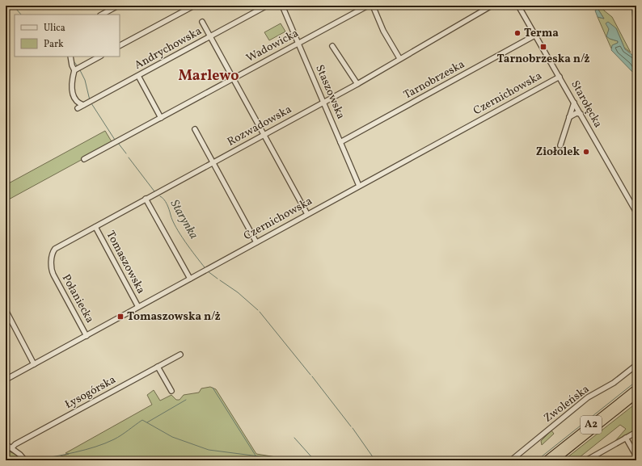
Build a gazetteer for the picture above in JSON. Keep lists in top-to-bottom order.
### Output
{
  "streets": {
    "highway": ["A2"],
    "street": [
      "Wadowicka",
      "Andrychowska",
      "Tarnobrzeska",
      "Staszowska",
      "Czernichowska",
      "Starołęcka",
      "Rozwadowska",
      "Tomaszowska",
      "Połaniecka",
      "Łysogórska",
      "Zwoleńska"
    ]
  },
  "crossings": [
    ["Wadowicka", "Staszowska"],
    ["Tarnobrzeska", "Staszowska"],
    ["Tarnobrzeska", "Starołęcka"],
    ["Staszowska", "Czernichowska"],
    ["Staszowska", "Rozwadowska"],
    ["Czernichowska", "Starołęcka"],
    ["Czernichowska", "Tomaszowska"],
    ["Czernichowska", "Połaniecka"],
    ["Rozwadowska", "Tomaszowska"],
    ["Rozwadowska", "Połaniecka"]
  ],
  "districts": ["Marlewo"],
  "water": ["Starynka"],
  "places": {
    "other": ["Terma", "Ziołolek"],
    "transit": ["Tarnobrzeska n/ż", "Tomaszowska n/ż"]
  },
  "legend": ["Ulica", "Park"]
}
